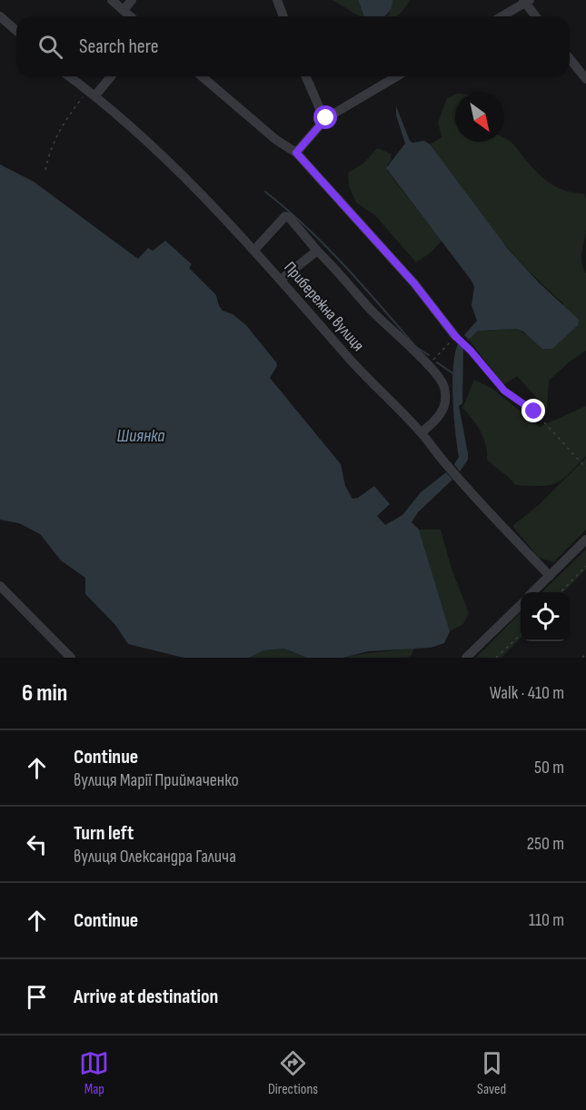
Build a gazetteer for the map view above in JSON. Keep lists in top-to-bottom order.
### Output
{
  "streets": {
    "street": ["Прибережна вулиця"]
  },
  "water": ["Шиянка"],
  "north": "bottom right",
  "page": {
    "search": "Search here",
    "heading": ["6 min", "Walk · 410 m"],
    "list": [
      ["Continue", "вулиця Марії Приймаченко", "50 m"],
      ["Turn left", "вулиця Олександра Галича", "250 m"],
      ["Continue", "110 m"],
      "Arrive at destination"
    ],
    "nav": ["Map", "Directions", "Saved"]
  }
}
